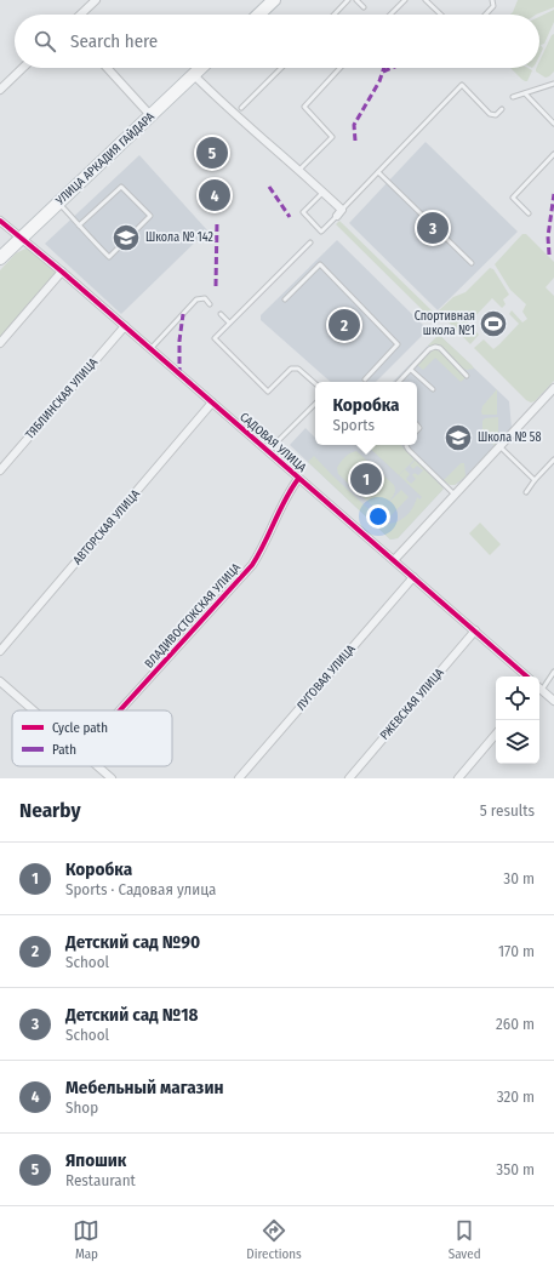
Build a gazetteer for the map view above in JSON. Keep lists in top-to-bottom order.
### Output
{
  "streets": {
    "main road": ["УЛИЦА АРКАДИЯ ГАЙДАРА"],
    "street": [
      "ТЯБЛИНСКАЯ УЛИЦА",
      "САДОВАЯ УЛИЦА",
      "АВТОРСКАЯ УЛИЦА",
      "ВЛАДИВОСТОКСКАЯ УЛИЦА",
      "ЛУГОВАЯ УЛИЦА",
      "РЖЕВСКАЯ УЛИЦА"
    ]
  },
  "crossings": [
    ["УЛИЦА АРКАДИЯ ГАЙДАРА", "САДОВАЯ УЛИЦА"],
    ["ТЯБЛИНСКАЯ УЛИЦА", "САДОВАЯ УЛИЦА"],
    ["САДОВАЯ УЛИЦА", "АВТОРСКАЯ УЛИЦА"],
    ["САДОВАЯ УЛИЦА", "ВЛАДИВОСТОКСКАЯ УЛИЦА"],
    ["САДОВАЯ УЛИЦА", "ЛУГОВАЯ УЛИЦА"],
    ["САДОВАЯ УЛИЦА", "РЖЕВСКАЯ УЛИЦА"]
  ],
  "places": {
    "school or university": ["Школа № 142", "Школа № 58"],
    "sports": ["Спортивная школа №1"]
  },
  "legend": ["Cycle path", "Path"],
  "page": {
    "search": "Search here",
    "pins": [
      "5",
      "4",
      "3",
      "2",
      "1"
    ],
    "popup": ["Коробка", "Sports"],
    "heading": ["Nearby", "5 results"],
    "list": [
      {
        "mark": "1",
        "name": "Коробка",
        "note": "Sports · Садовая улица",
        "value": "30 m"
      },
      {
        "mark": "2",
        "name": "Детский сад №90",
        "note": "School",
        "value": "170 m"
      },
      {
        "mark": "3",
        "name": "Детский сад №18",
        "note": "School",
        "value": "260 m"
      },
      {
        "mark": "4",
        "name": "Мебельный магазин",
        "note": "Shop",
        "value": "320 m"
      },
      {
        "mark": "5",
        "name": "Япошик",
        "note": "Restaurant",
        "value": "350 m"
      }
    ],
    "nav": ["Map", "Directions", "Saved"]
  }
}
